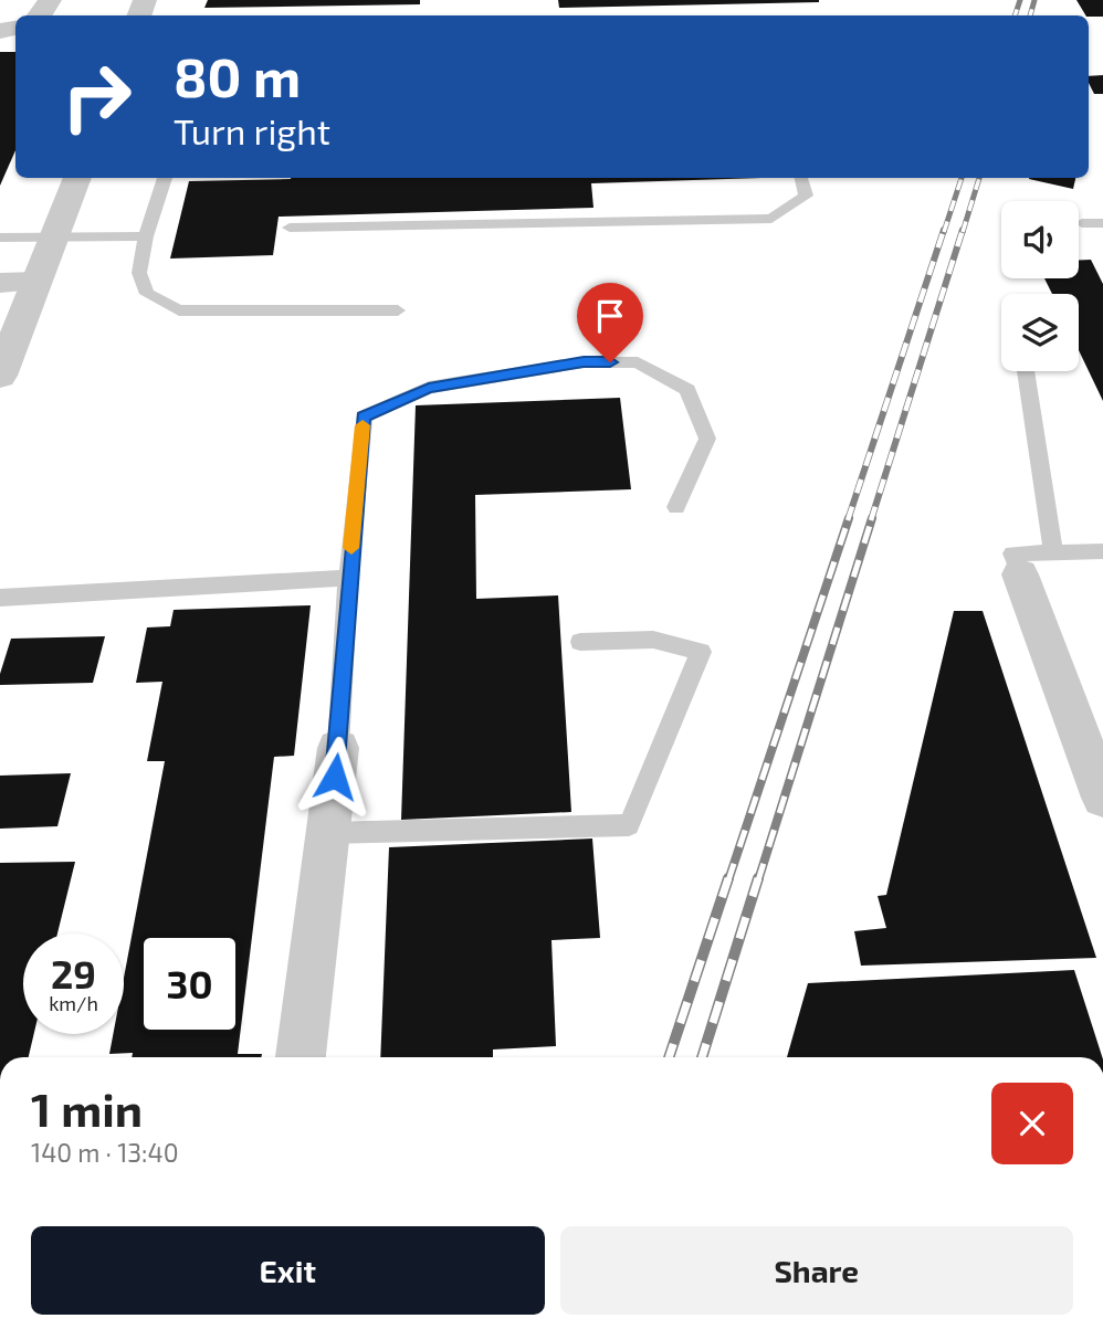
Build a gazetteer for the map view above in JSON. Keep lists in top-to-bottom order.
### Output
{
  "page": {
    "turn": ["80 m", "Turn right"],
    "speed": "29 km/h",
    "limit": "30",
    "heading": ["1 min", "140 m · 13:40"],
    "buttons": ["Exit", "Share"]
  }
}
